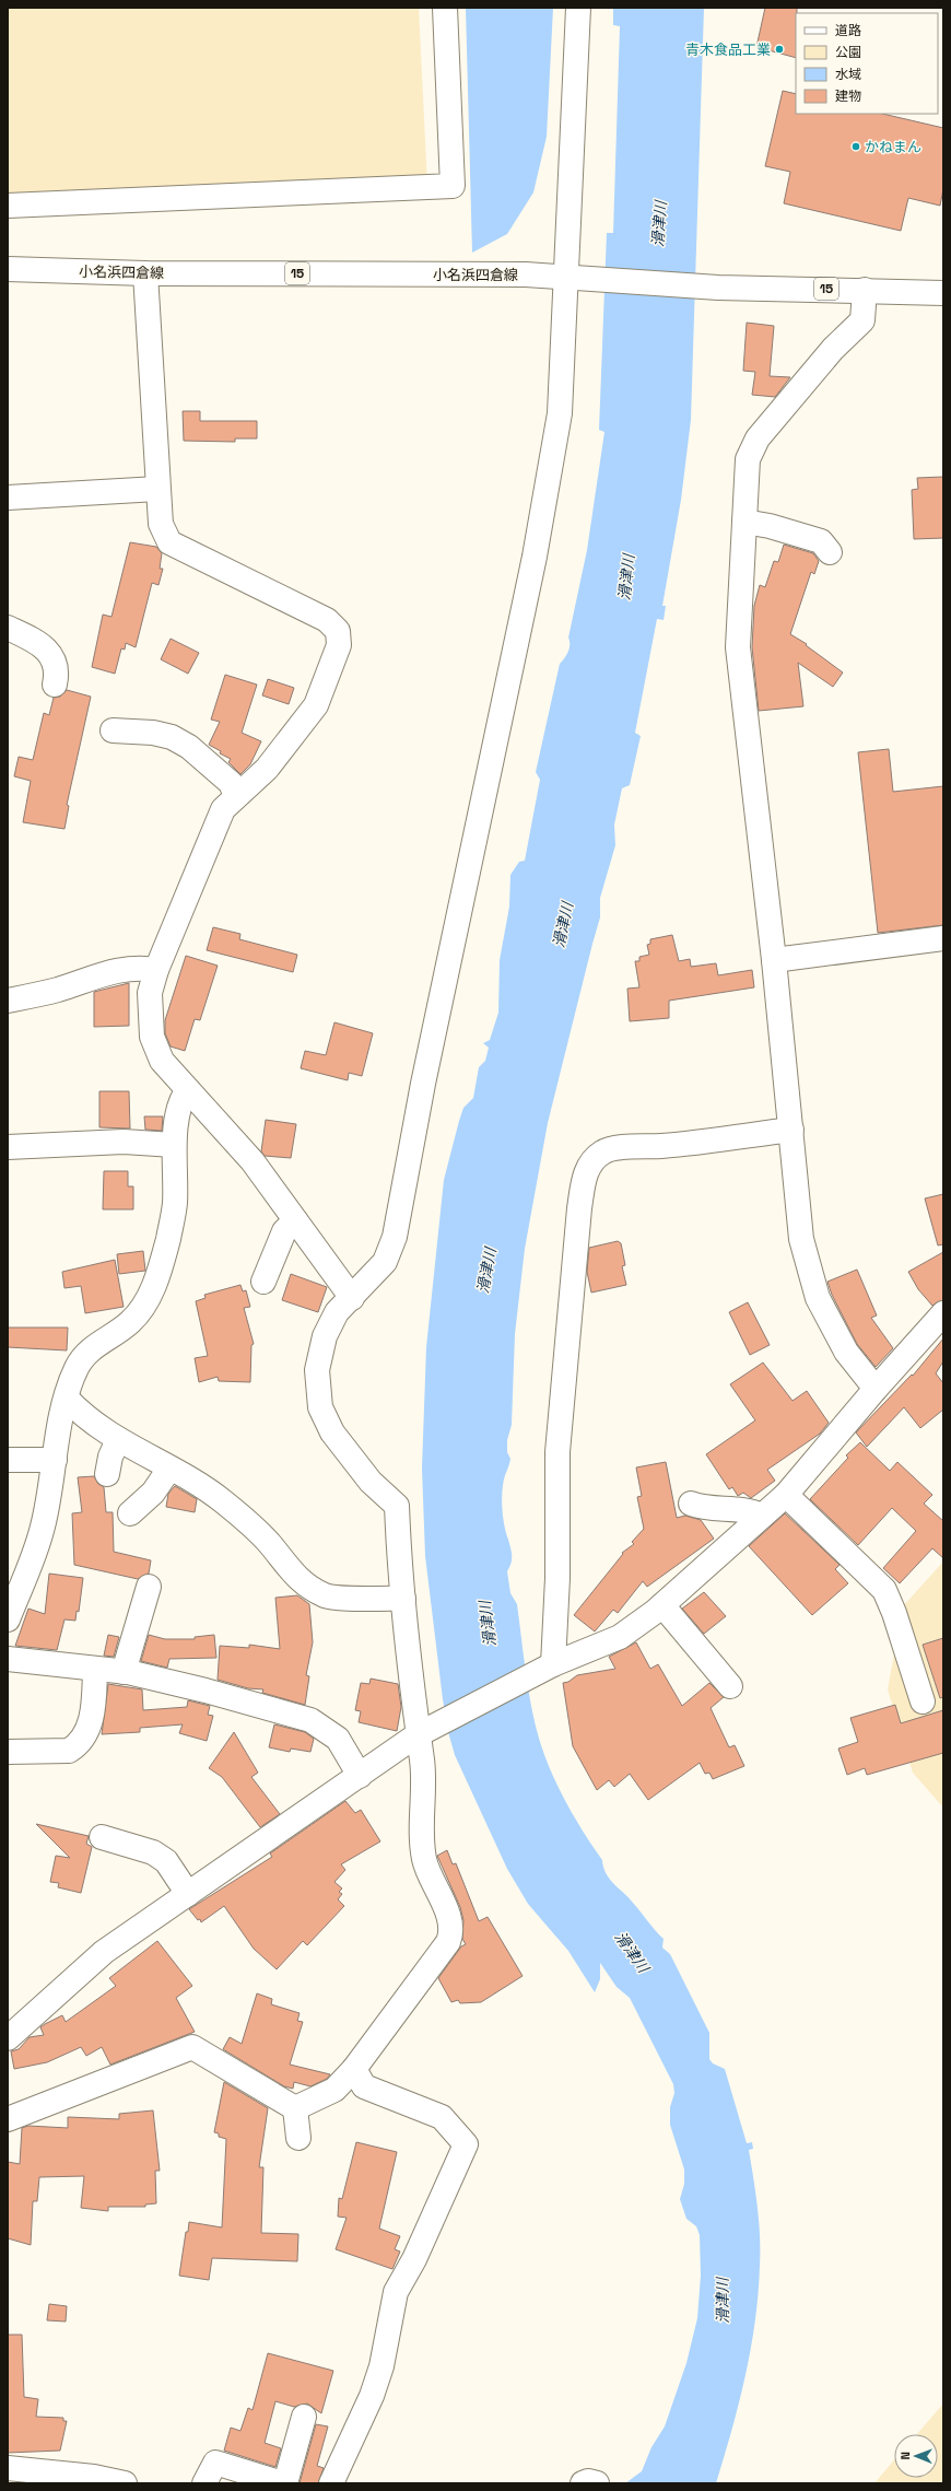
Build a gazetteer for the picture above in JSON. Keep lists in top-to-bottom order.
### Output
{
  "streets": {
    "street": ["小名浜四倉線", "15"]
  },
  "water": ["滑津川"],
  "places": ["青木食品工業", "かねまん"],
  "legend": [
    "道路",
    "公園",
    "水域",
    "建物"
  ],
  "north": "left"
}
